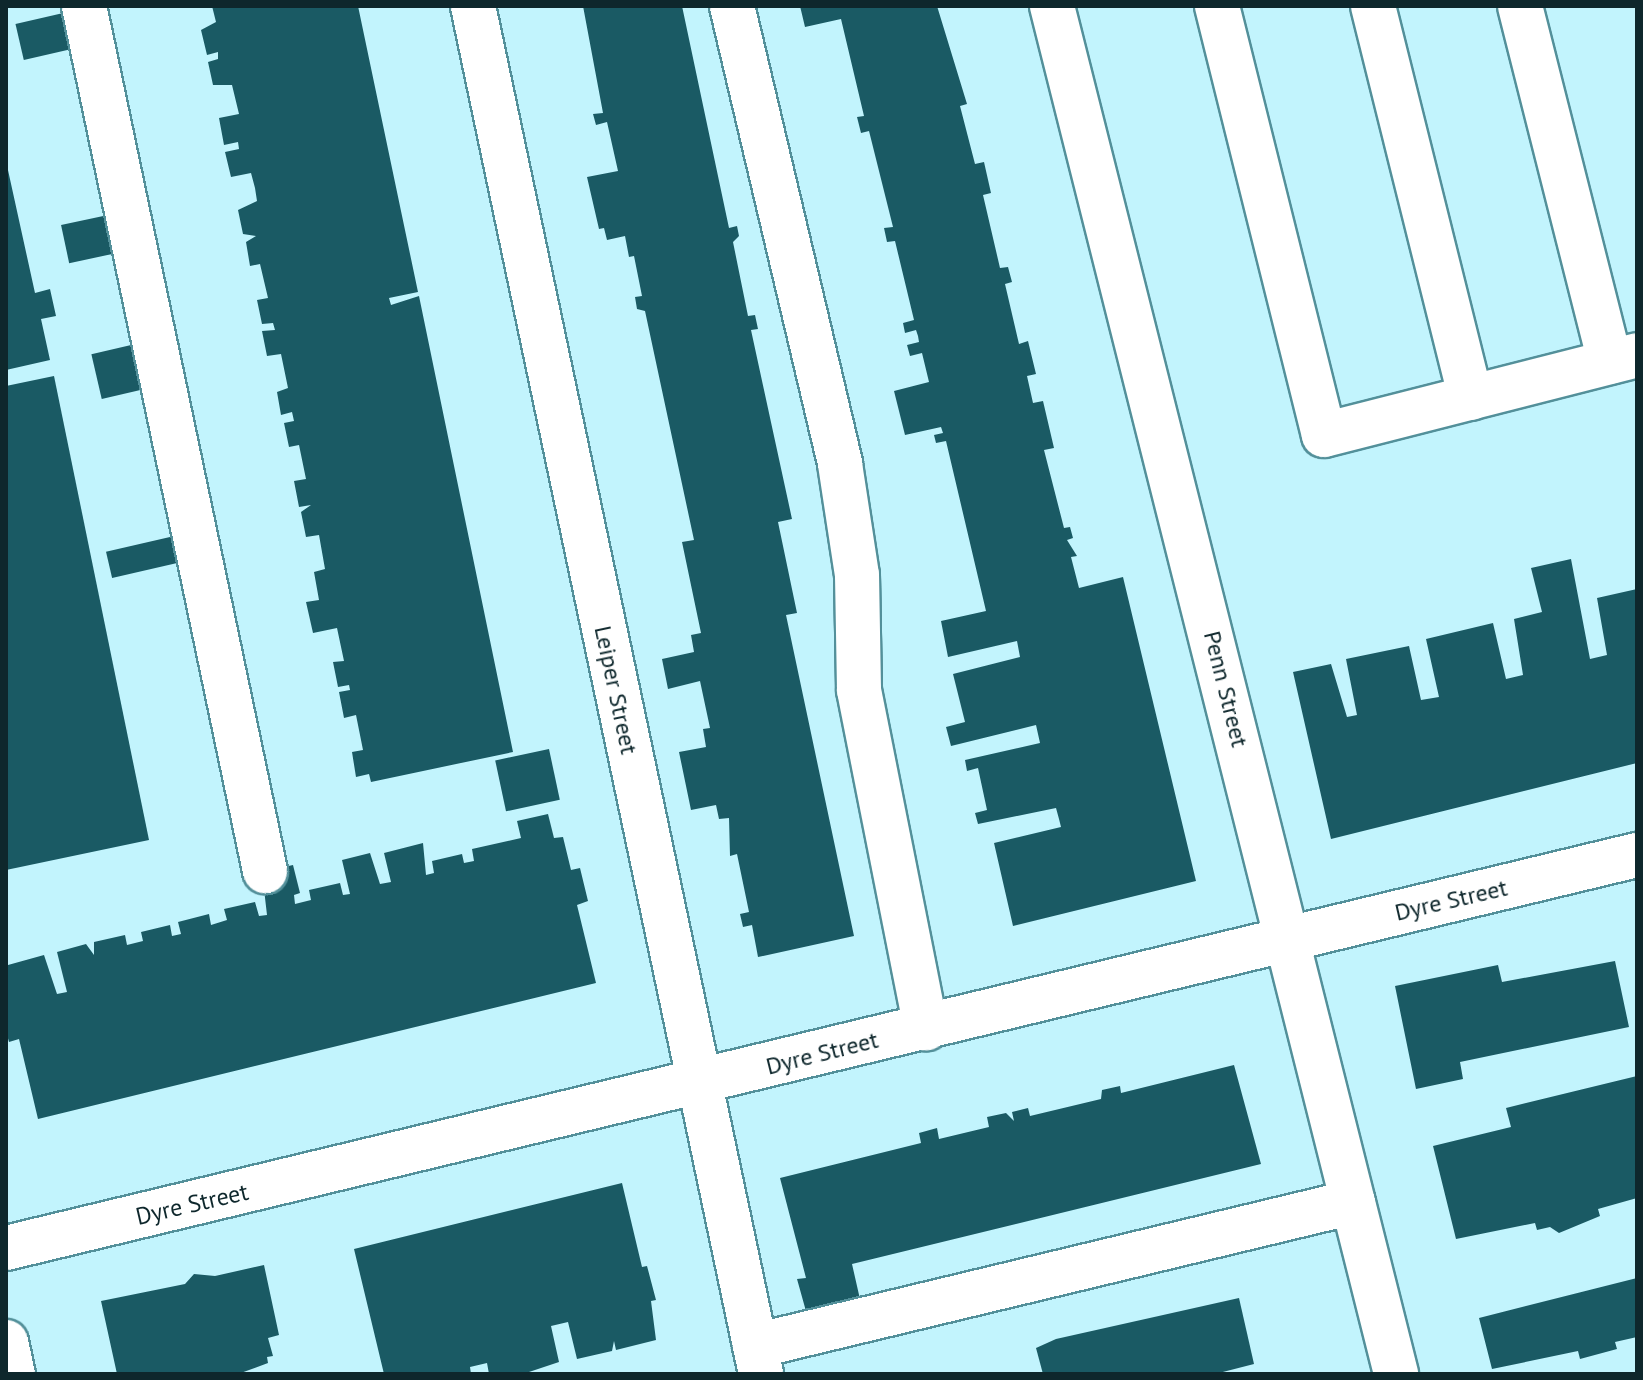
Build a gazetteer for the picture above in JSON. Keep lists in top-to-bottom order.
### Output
{
  "streets": {
    "street": ["Penn Street", "Leiper Street", "Dyre Street"]
  },
  "crossings": [
    ["Penn Street", "Dyre Street"],
    ["Leiper Street", "Dyre Street"]
  ]
}
